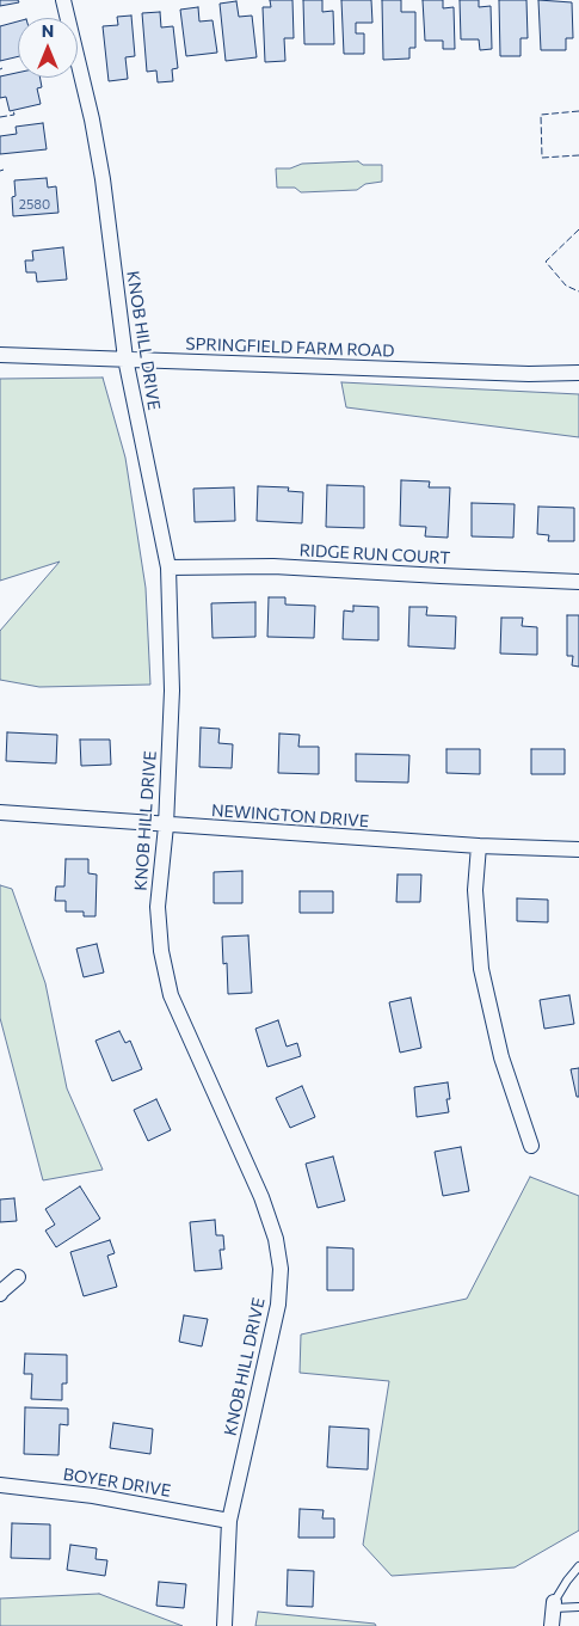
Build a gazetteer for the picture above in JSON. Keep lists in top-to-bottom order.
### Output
{
  "streets": {
    "street": [
      "KNOB HILL DRIVE",
      "SPRINGFIELD FARM ROAD",
      "RIDGE RUN COURT",
      "NEWINGTON DRIVE",
      "BOYER DRIVE"
    ]
  },
  "crossings": [
    ["KNOB HILL DRIVE", "SPRINGFIELD FARM ROAD"],
    ["KNOB HILL DRIVE", "RIDGE RUN COURT"],
    ["KNOB HILL DRIVE", "NEWINGTON DRIVE"],
    ["KNOB HILL DRIVE", "BOYER DRIVE"]
  ],
  "house_numbers": ["2580"],
  "north": "top"
}
